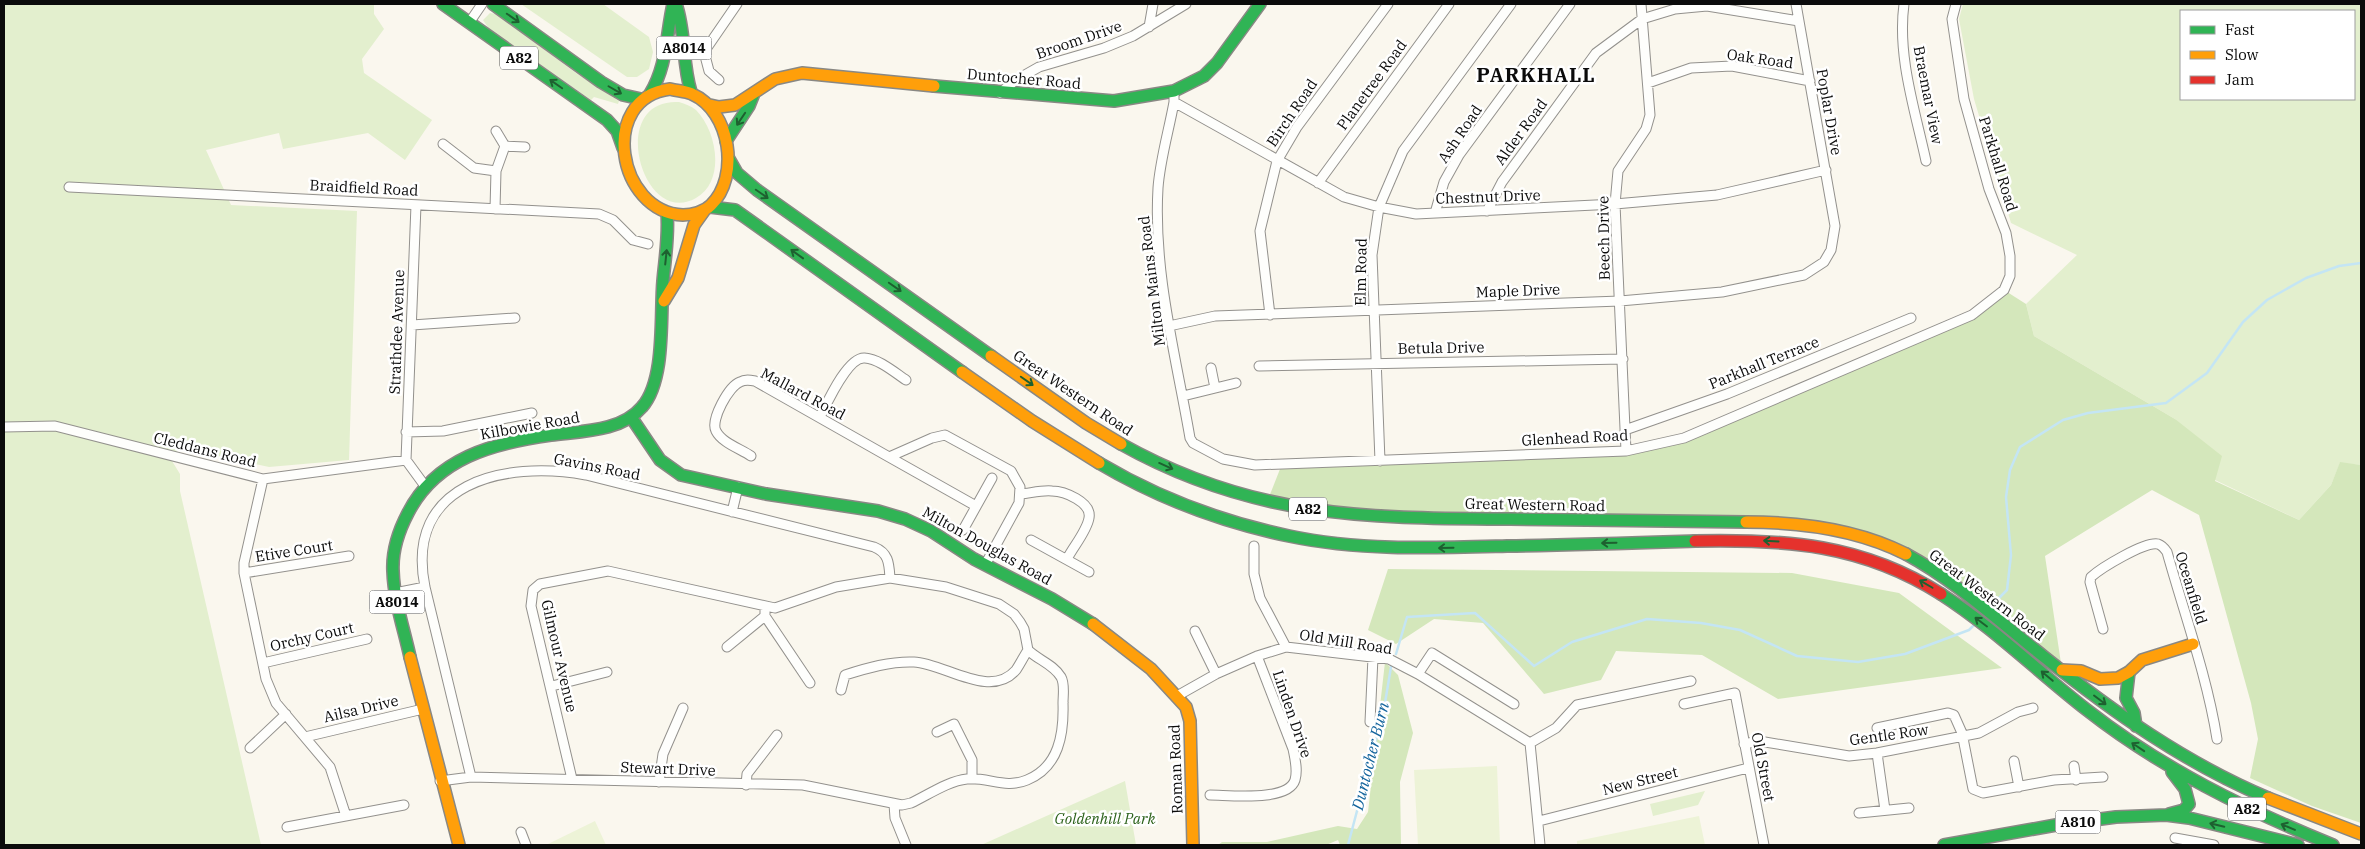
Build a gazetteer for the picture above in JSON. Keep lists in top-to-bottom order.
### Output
{
  "streets": {
    "main road": [
      "A8014",
      "A82",
      "Duntocher Road",
      "Great Western Road",
      "Kilbowie Road",
      "Milton Douglas Road",
      "Roman Road",
      "A810"
    ],
    "street": [
      "Broom Drive",
      "Oak Road",
      "Planetree Road",
      "Braemar View",
      "Poplar Drive",
      "Birch Road",
      "Alder Road",
      "Ash Road",
      "Parkhall Road",
      "Braidfield Road",
      "Chestnut Drive",
      "Beech Drive",
      "Elm Road",
      "Milton Mains Road",
      "Maple Drive",
      "Strathdee Avenue",
      "Betula Drive",
      "Parkhall Terrace",
      "Mallard Road",
      "Glenhead Road",
      "Cleddans Road",
      "Gavins Road",
      "Etive Court",
      "Oceanfield",
      "Orchy Court",
      "Old Mill Road",
      "Gilmour Avenue",
      "Ailsa Drive",
      "Linden Drive",
      "Gentle Row",
      "Old Street",
      "Stewart Drive",
      "New Street"
    ]
  },
  "crossings": [
    ["Broom Drive", "Duntocher Road"],
    ["A8014", "A82"],
    ["A8014", "Duntocher Road"],
    ["A8014", "Great Western Road"],
    ["A8014", "Kilbowie Road"],
    ["A82", "Duntocher Road"],
    ["A82", "Great Western Road"],
    ["A82", "Kilbowie Road"],
    ["Oak Road", "Poplar Drive"],
    ["Oak Road", "Beech Drive"],
    ["Duntocher Road", "Chestnut Drive"],
    ["Duntocher Road", "Milton Mains Road"],
    ["Duntocher Road", "Great Western Road"],
    ["Duntocher Road", "Kilbowie Road"],
    ["Planetree Road", "Chestnut Drive"],
    ["Poplar Drive", "Alder Road"],
    ["Poplar Drive", "Chestnut Drive"],
    ["Poplar Drive", "Maple Drive"],
    ["Birch Road", "Chestnut Drive"],
    ["Birch Road", "Maple Drive"],
    ["Alder Road", "Chestnut Drive"],
    ["Alder Road", "Beech Drive"],
    ["Ash Road", "Chestnut Drive"],
    ["Parkhall Road", "Glenhead Road"],
    ["Braidfield Road", "Strathdee Avenue"],
    ["Chestnut Drive", "Beech Drive"],
    ["Chestnut Drive", "Elm Road"],
    ["Chestnut Drive", "Milton Mains Road"],
    ["Beech Drive", "Maple Drive"],
    ["Beech Drive", "Betula Drive"],
    ["Beech Drive", "Parkhall Terrace"],
    ["Beech Drive", "Glenhead Road"],
    ["Elm Road", "Maple Drive"],
    ["Elm Road", "Betula Drive"],
    ["Elm Road", "Glenhead Road"],
    ["Milton Mains Road", "Maple Drive"],
    ["Milton Mains Road", "Glenhead Road"],
    ["Strathdee Avenue", "Cleddans Road"],
    ["Great Western Road", "Kilbowie Road"],
    ["Kilbowie Road", "Milton Douglas Road"],
    ["Kilbowie Road", "Ailsa Drive"],
    ["Kilbowie Road", "Stewart Drive"],
    ["Gavins Road", "Gilmour Avenue"],
    ["Gavins Road", "Stewart Drive"],
    ["Milton Douglas Road", "Old Mill Road"],
    ["Milton Douglas Road", "Roman Road"],
    ["Old Mill Road", "Linden Drive"],
    ["Old Mill Road", "Roman Road"],
    ["Gilmour Avenue", "Stewart Drive"],
    ["Gentle Row", "Old Street"],
    ["Old Street", "New Street"]
  ],
  "districts": ["PARKHALL"],
  "water": ["Duntocher Burn"],
  "parks": ["Goldenhill Park"],
  "legend": ["Fast", "Slow", "Jam"]
}
